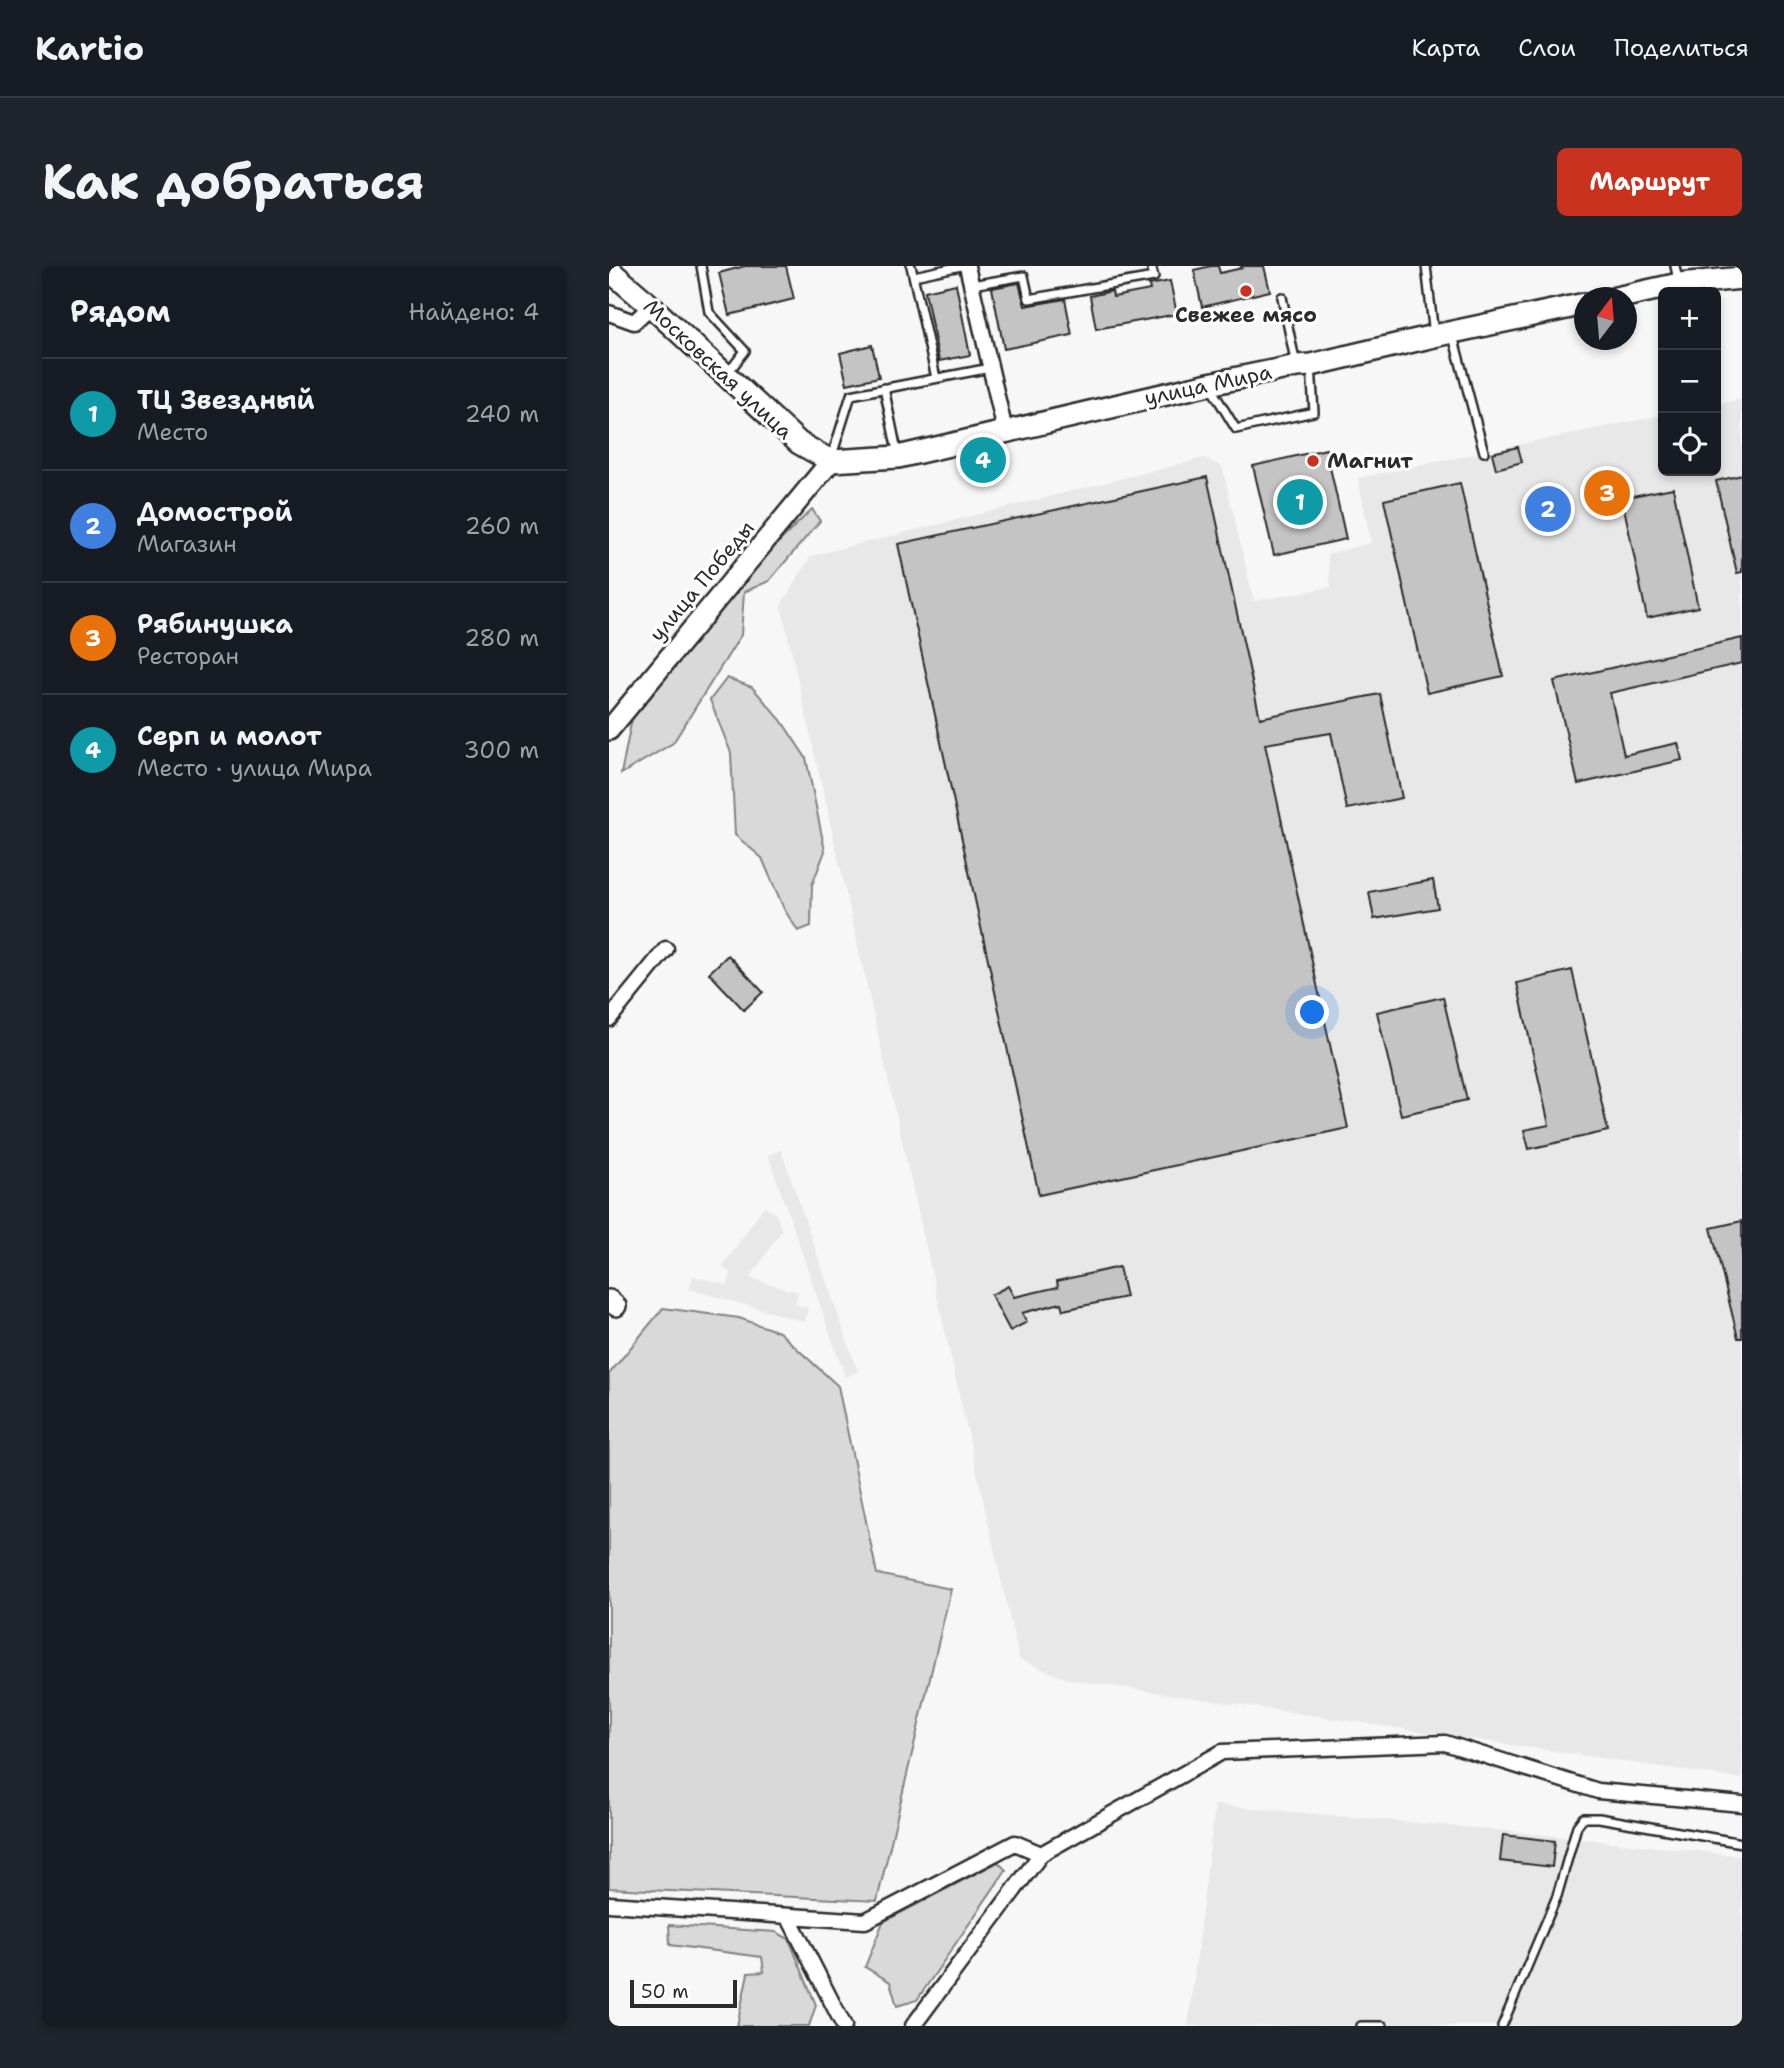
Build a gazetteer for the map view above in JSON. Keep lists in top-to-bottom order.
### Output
{
  "streets": {
    "main road": ["Московская улица", "улица Мира"],
    "street": ["улица Победы"]
  },
  "crossings": [
    ["Московская улица", "улица Мира"],
    ["Московская улица", "улица Победы"],
    ["улица Мира", "улица Победы"]
  ],
  "places": ["Свежее мясо", "Магнит"],
  "scale_bar": "50 m",
  "north": "top",
  "page": {
    "header": "Kartio",
    "nav": ["Карта", "Слои", "Поделиться"],
    "buttons": "Маршрут",
    "title": "Как добраться",
    "heading": ["Рядом", "Найдено: 4"],
    "map_buttons": ["+", "−"],
    "list": [
      {
        "mark": "1",
        "name": "ТЦ Звездный",
        "note": "Место",
        "value": "240 m"
      },
      {
        "mark": "2",
        "name": "Домострой",
        "note": "Магазин",
        "value": "260 m"
      },
      {
        "mark": "3",
        "name": "Рябинушка",
        "note": "Ресторан",
        "value": "280 m"
      },
      {
        "mark": "4",
        "name": "Серп и молот",
        "note": "Место · улица Мира",
        "value": "300 m"
      }
    ],
    "pins": [
      "4",
      "3",
      "1",
      "2"
    ],
    "scale": "50 m"
  }
}
